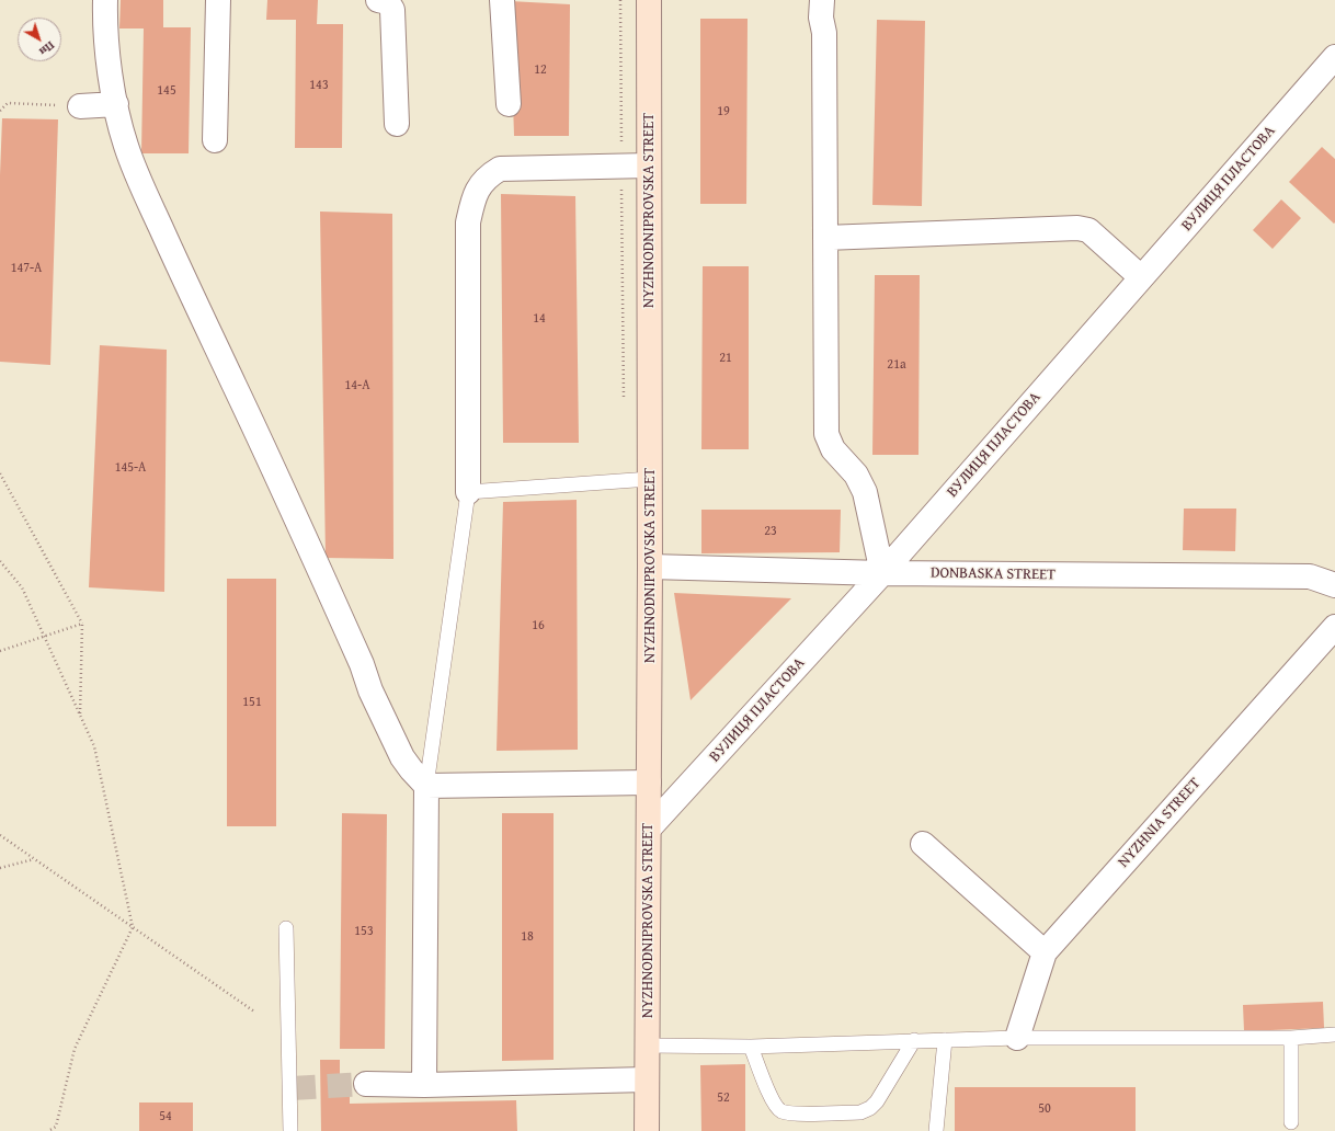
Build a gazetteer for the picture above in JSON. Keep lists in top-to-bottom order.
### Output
{
  "streets": {
    "street": [
      "ВУЛИЦЯ ПЛАСТОВА",
      "NYZHNODNIPROVSKA STREET",
      "DONBASKA STREET",
      "NYZHNIA STREET"
    ]
  },
  "crossings": [
    ["ВУЛИЦЯ ПЛАСТОВА", "NYZHNODNIPROVSKA STREET"],
    ["ВУЛИЦЯ ПЛАСТОВА", "DONBASKA STREET"],
    ["NYZHNODNIPROVSKA STREET", "DONBASKA STREET"]
  ],
  "house_numbers": [
    "12",
    "143",
    "145",
    "19",
    "147-А",
    "14",
    "21",
    "21а",
    "14-А",
    "145-А",
    "23",
    "16",
    "151",
    "153",
    "18",
    "52",
    "50",
    "54"
  ],
  "north": "bottom right"
}
